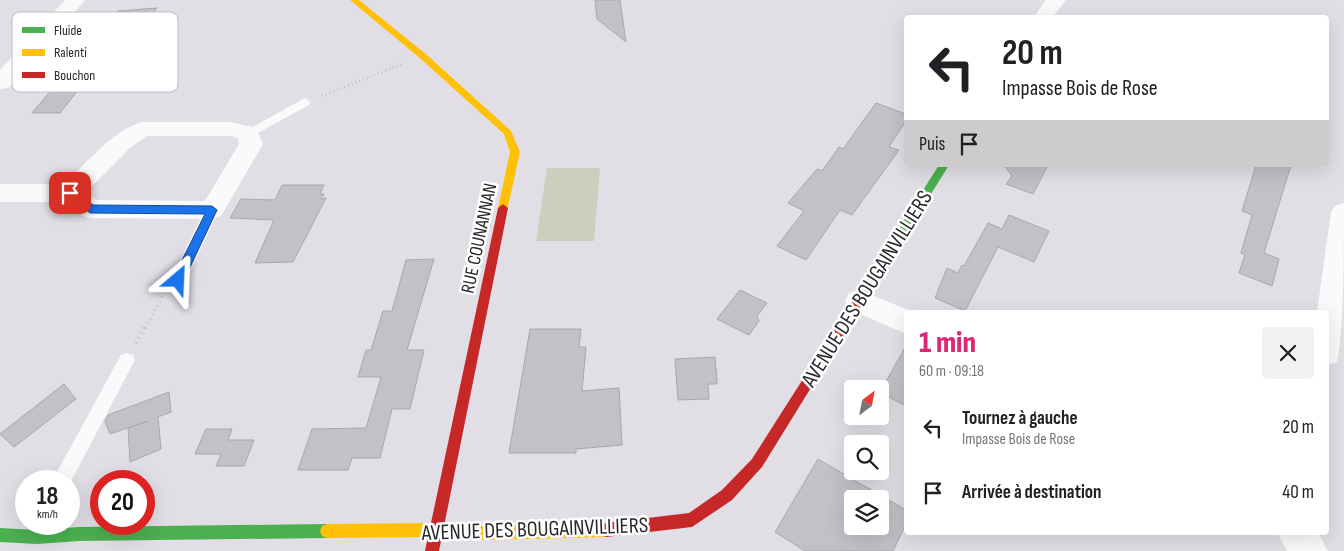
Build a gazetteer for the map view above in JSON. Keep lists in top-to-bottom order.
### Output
{
  "streets": {
    "street": ["RUE COUNANNAN", "AVENUE DES BOUGAINVILLIERS"]
  },
  "crossings": [
    ["RUE COUNANNAN", "AVENUE DES BOUGAINVILLIERS"]
  ],
  "legend": ["Fluide", "Ralenti", "Bouchon"],
  "north": "top right",
  "page": {
    "turn": ["20 m", "Impasse Bois de Rose"],
    "then": "Puis",
    "heading": ["1 min", "60 m · 09:18"],
    "list": [
      {
        "name": "Tournez à gauche",
        "note": "Impasse Bois de Rose",
        "value": "20 m"
      },
      {
        "name": "Arrivée à destination",
        "value": "40 m"
      }
    ],
    "speed": "18 km/h",
    "limit": "20"
  }
}
